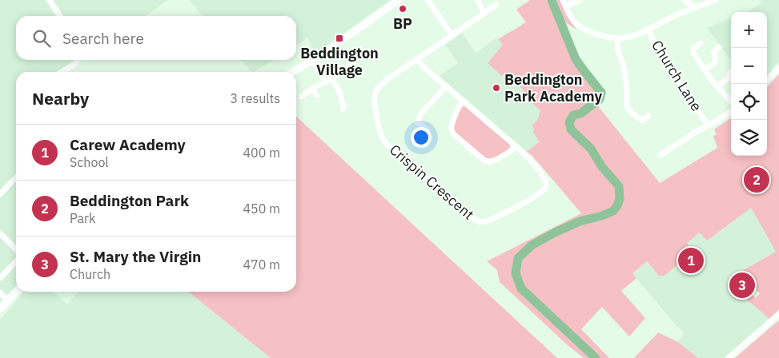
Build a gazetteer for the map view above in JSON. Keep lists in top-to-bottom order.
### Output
{
  "streets": {
    "street": ["Church Lane", "Crispin Crescent"]
  },
  "places": {
    "other": ["BP", "Beddington Park Academy"],
    "transit": ["Beddington Village"]
  },
  "page": {
    "map_buttons": ["+", "−"],
    "search": "Search here",
    "heading": ["Nearby", "3 results"],
    "list": [
      {
        "mark": "1",
        "name": "Carew Academy",
        "note": "School",
        "value": "400 m"
      },
      {
        "mark": "2",
        "name": "Beddington Park",
        "note": "Park",
        "value": "450 m"
      },
      {
        "mark": "3",
        "name": "St. Mary the Virgin",
        "note": "Church",
        "value": "470 m"
      }
    ],
    "pins": ["2", "1", "3"]
  }
}
